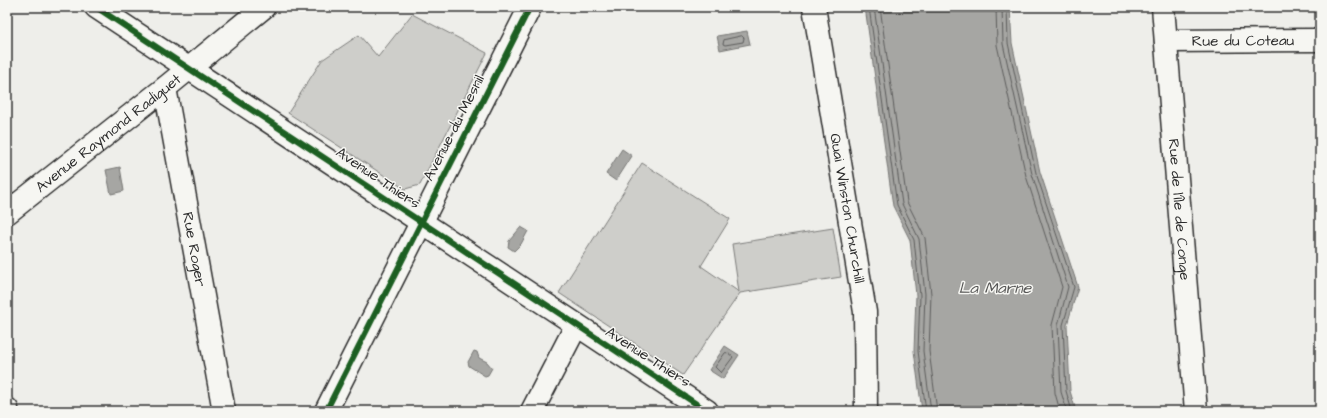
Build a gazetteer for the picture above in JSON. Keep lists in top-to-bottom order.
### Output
{
  "streets": {
    "street": [
      "Rue du Coteau",
      "Avenue du Mesnil",
      "Avenue Raymond Radiguet",
      "Avenue Thiers",
      "Quai Winston Churchill",
      "Rue de l'Île de Conge",
      "Rue Roger"
    ]
  },
  "crossings": [
    ["Rue du Coteau", "Rue de l'Île de Conge"],
    ["Avenue du Mesnil", "Avenue Thiers"],
    ["Avenue Raymond Radiguet", "Avenue Thiers"],
    ["Avenue Raymond Radiguet", "Rue Roger"]
  ],
  "water": ["La Marne"]
}
